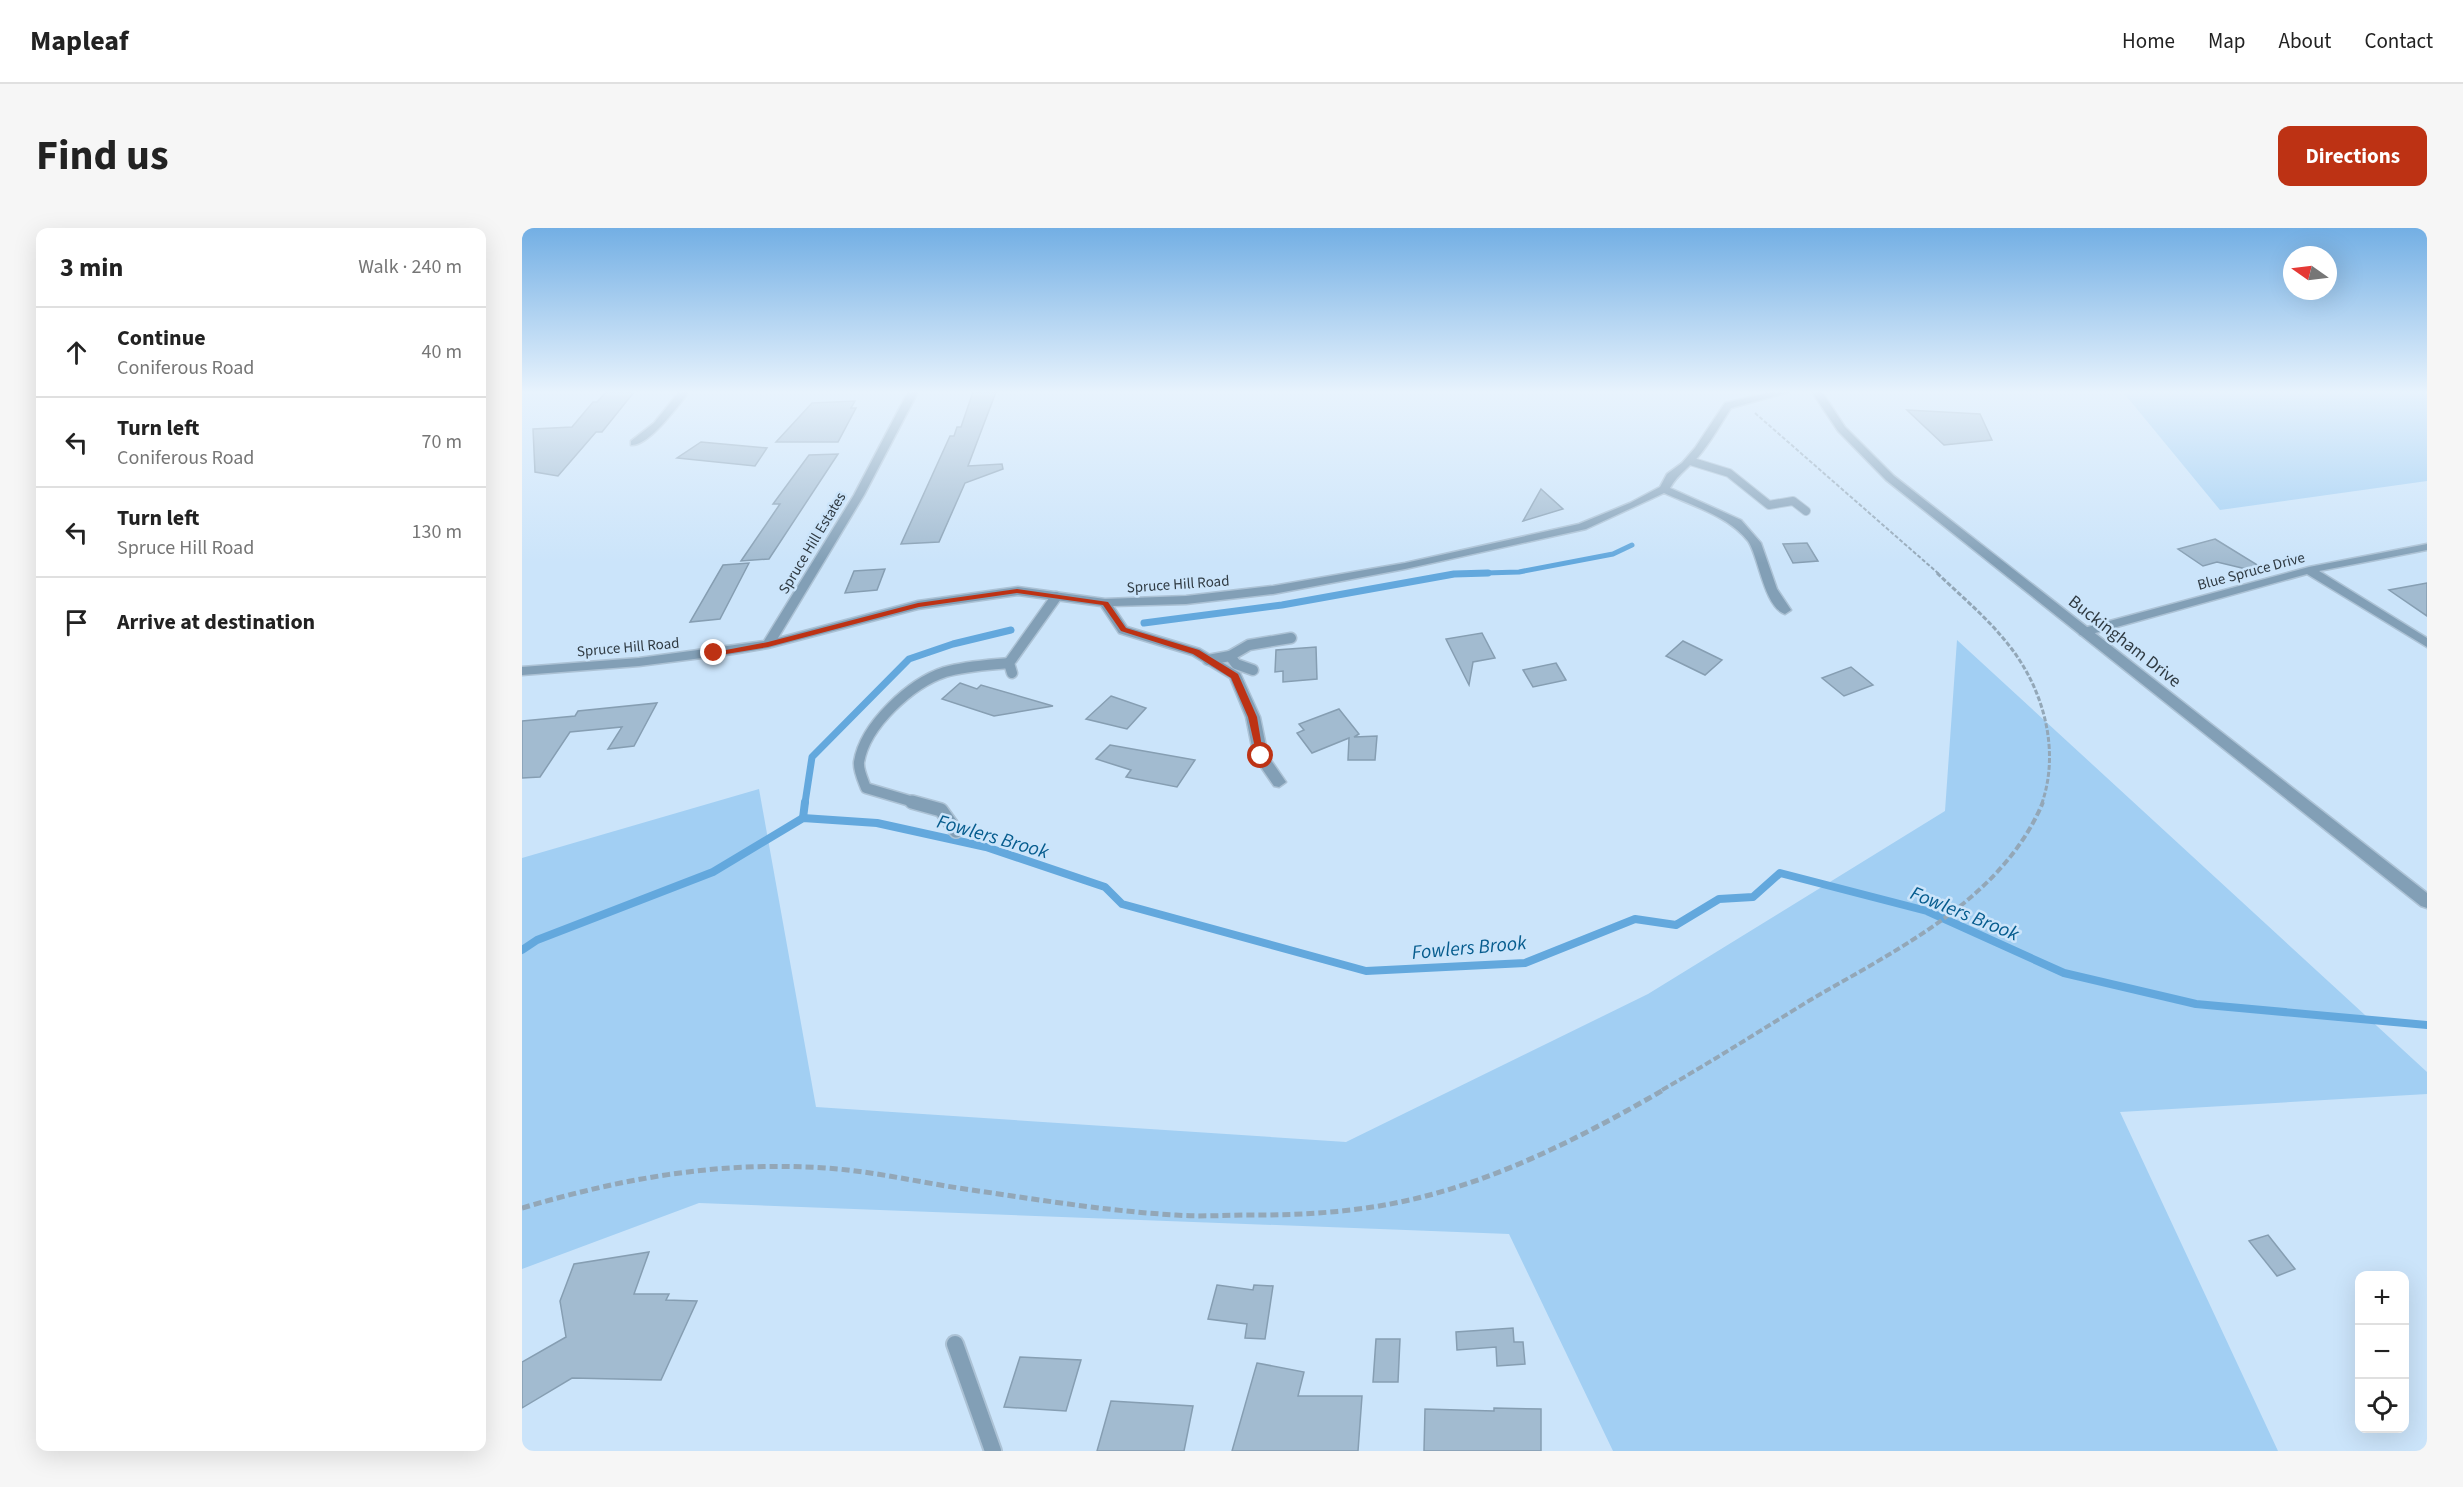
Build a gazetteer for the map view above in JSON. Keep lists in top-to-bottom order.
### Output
{
  "streets": {
    "street": [
      "Spruce Hill Estates",
      "Blue Spruce Drive",
      "Spruce Hill Road",
      "Buckingham Drive"
    ]
  },
  "crossings": [
    ["Spruce Hill Estates", "Spruce Hill Road"],
    ["Blue Spruce Drive", "Buckingham Drive"]
  ],
  "water": ["Fowlers Brook"],
  "north": "left",
  "page": {
    "header": "Mapleaf",
    "nav": [
      "Home",
      "Map",
      "About",
      "Contact"
    ],
    "title": "Find us",
    "buttons": "Directions",
    "heading": ["3 min", "Walk · 240 m"],
    "list": [
      ["Continue", "Coniferous Road", "40 m"],
      ["Turn left", "Coniferous Road", "70 m"],
      ["Turn left", "Spruce Hill Road", "130 m"],
      "Arrive at destination"
    ],
    "map_buttons": ["+", "−"]
  }
}
